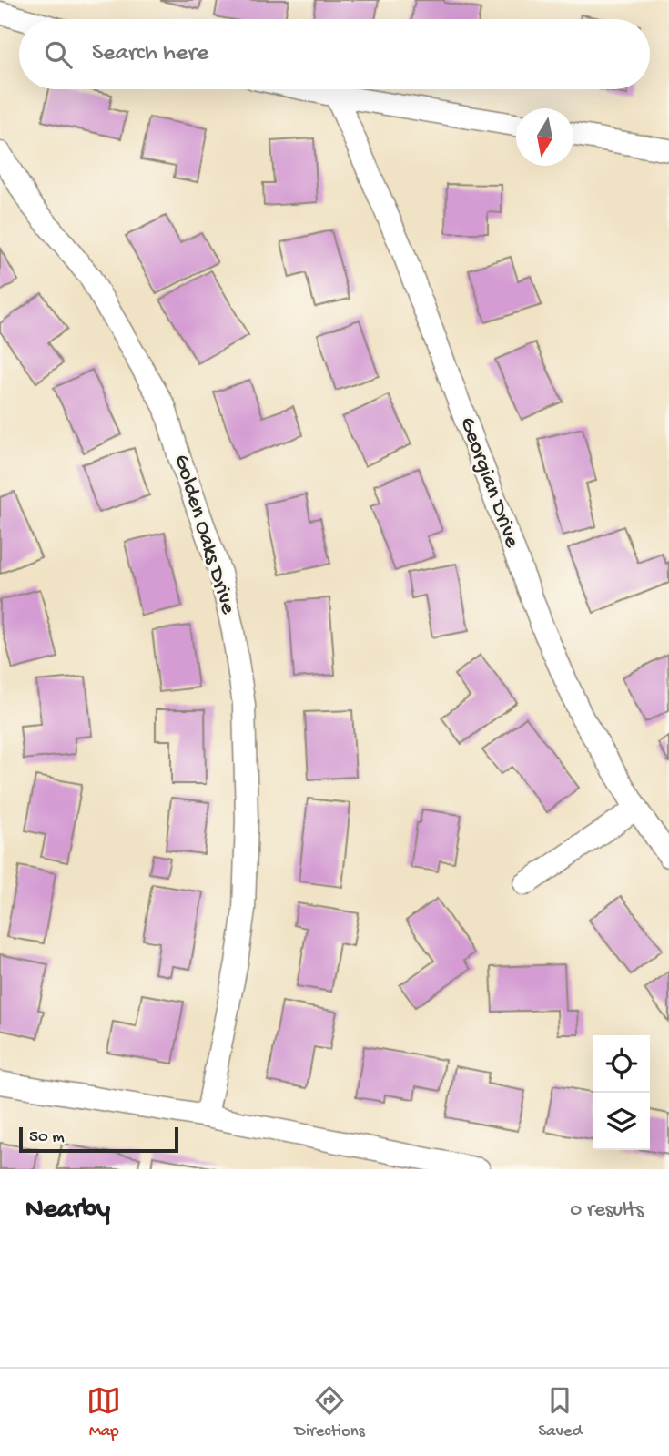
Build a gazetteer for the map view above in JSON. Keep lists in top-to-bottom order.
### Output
{
  "streets": {
    "street": ["Georgian Drive", "Golden Oaks Drive"]
  },
  "scale_bar": "50 m",
  "north": "bottom",
  "page": {
    "search": "Search here",
    "scale": "50 m",
    "heading": ["Nearby", "0 results"],
    "nav": ["Map", "Directions", "Saved"]
  }
}
